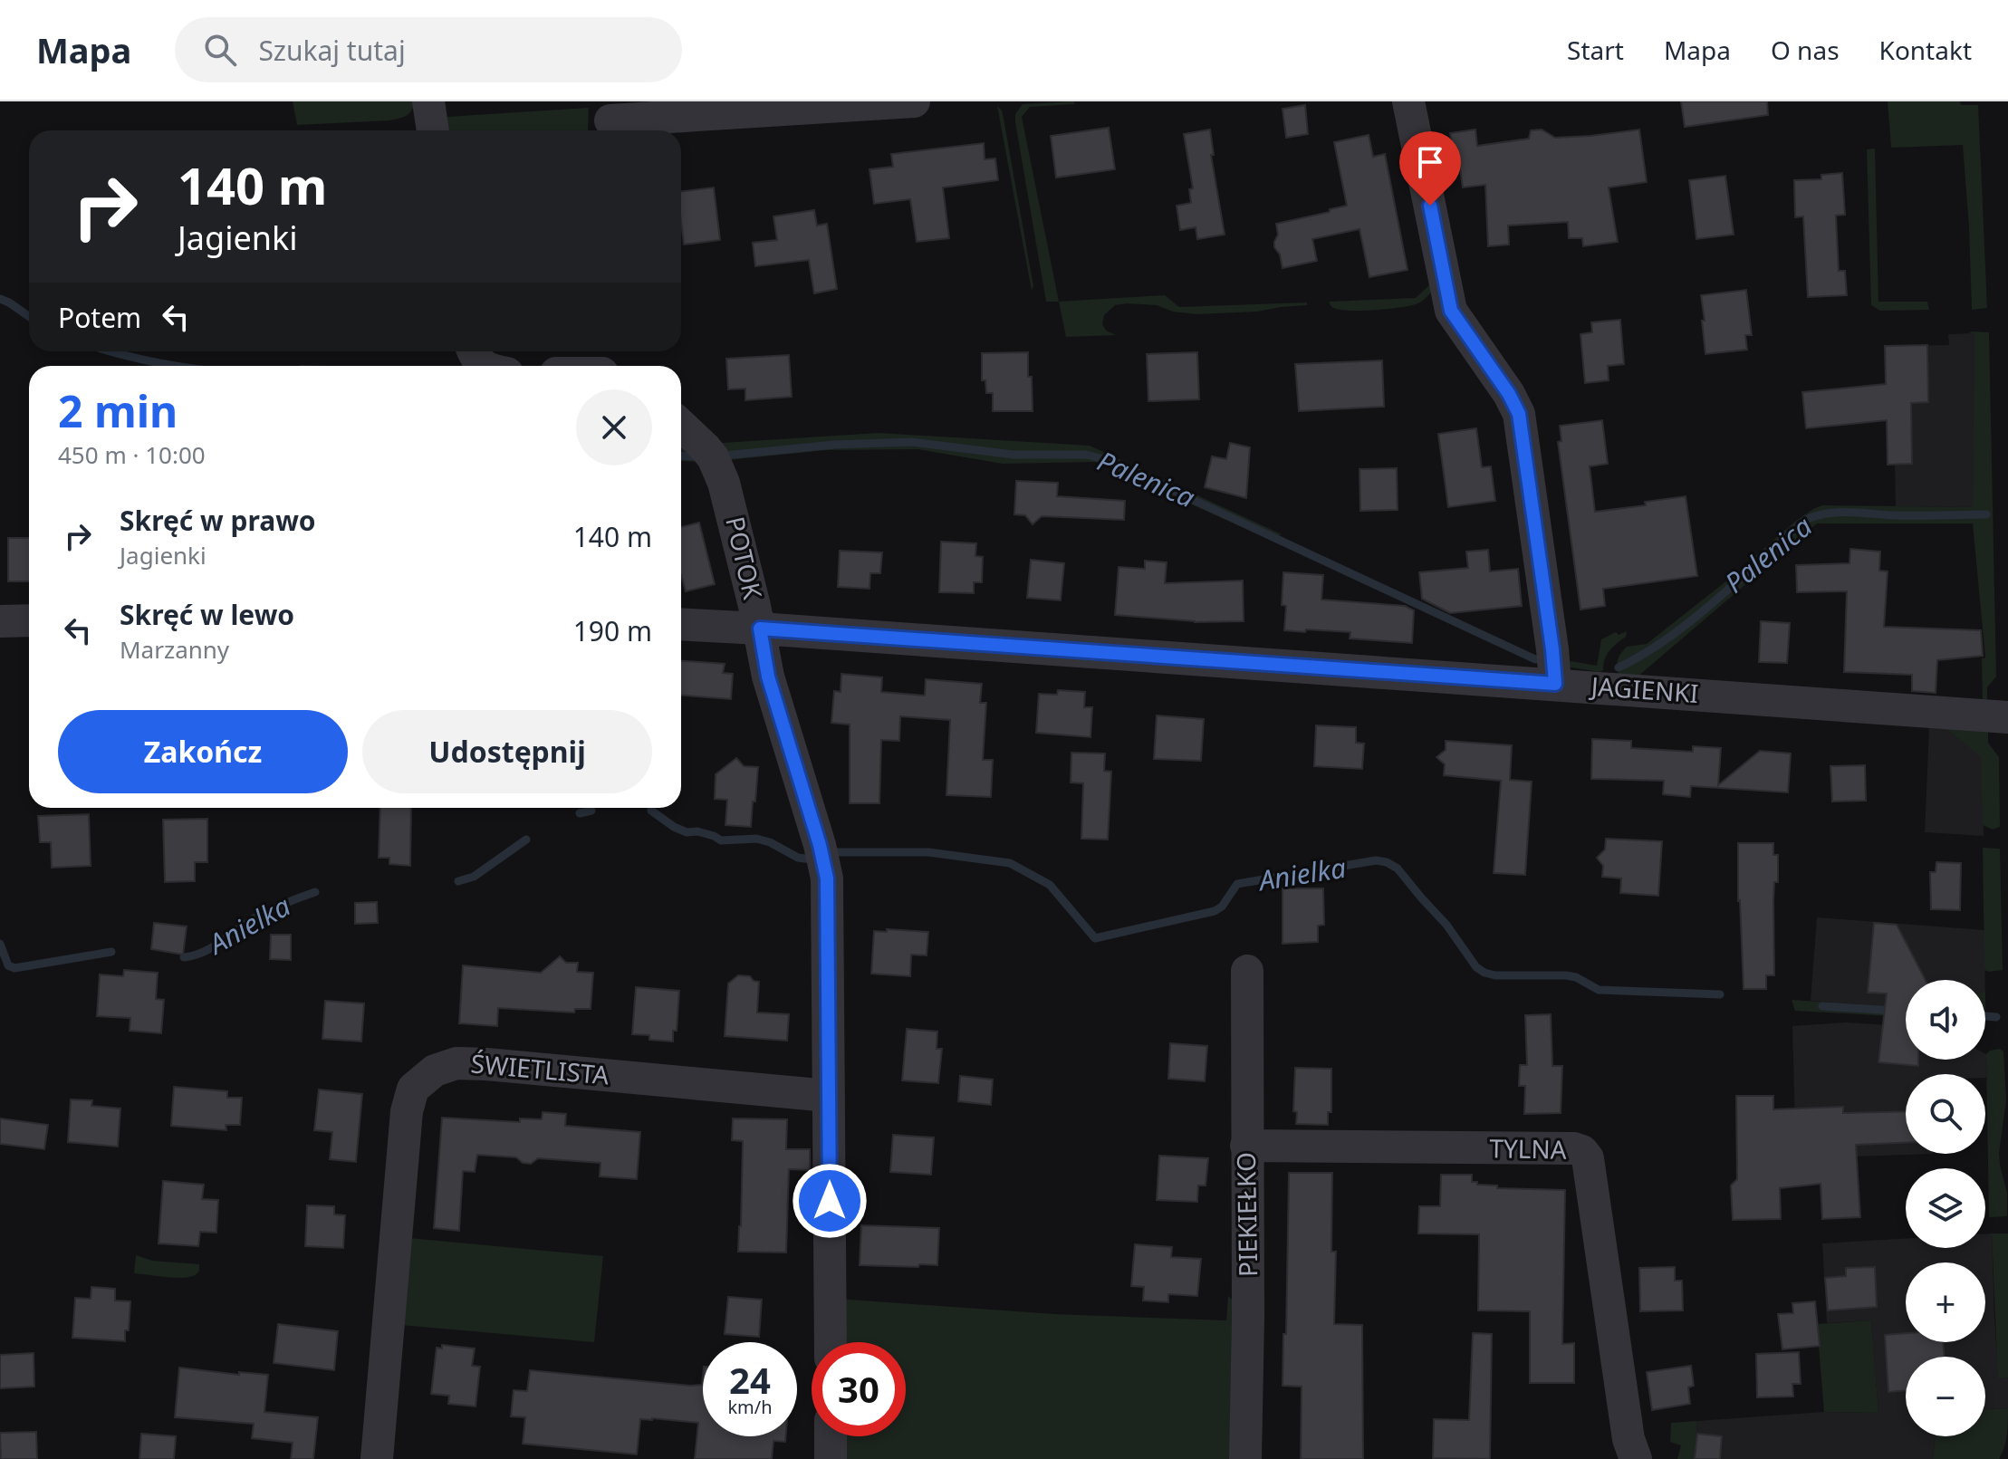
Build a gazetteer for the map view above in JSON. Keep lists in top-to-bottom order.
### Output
{
  "streets": {
    "street": [
      "POTOK",
      "JAGIENKI",
      "ŚWIETLISTA",
      "TYLNA",
      "PIEKIEŁKO"
    ]
  },
  "crossings": [
    ["POTOK", "JAGIENKI"],
    ["POTOK", "ŚWIETLISTA"],
    ["TYLNA", "PIEKIEŁKO"]
  ],
  "water": ["Palenica", "Anielka"],
  "page": {
    "header": "Mapa",
    "search": "Szukaj tutaj",
    "nav": [
      "Start",
      "Mapa",
      "O nas",
      "Kontakt"
    ],
    "turn": ["140 m", "Jagienki"],
    "then": "Potem",
    "heading": ["2 min", "450 m · 10:00"],
    "list": [
      {
        "name": "Skręć w prawo",
        "note": "Jagienki",
        "value": "140 m"
      },
      {
        "name": "Skręć w lewo",
        "note": "Marzanny",
        "value": "190 m"
      }
    ],
    "buttons": ["Zakończ", "Udostępnij"],
    "map_buttons": ["+", "−"],
    "speed": "24 km/h",
    "limit": "30"
  }
}
